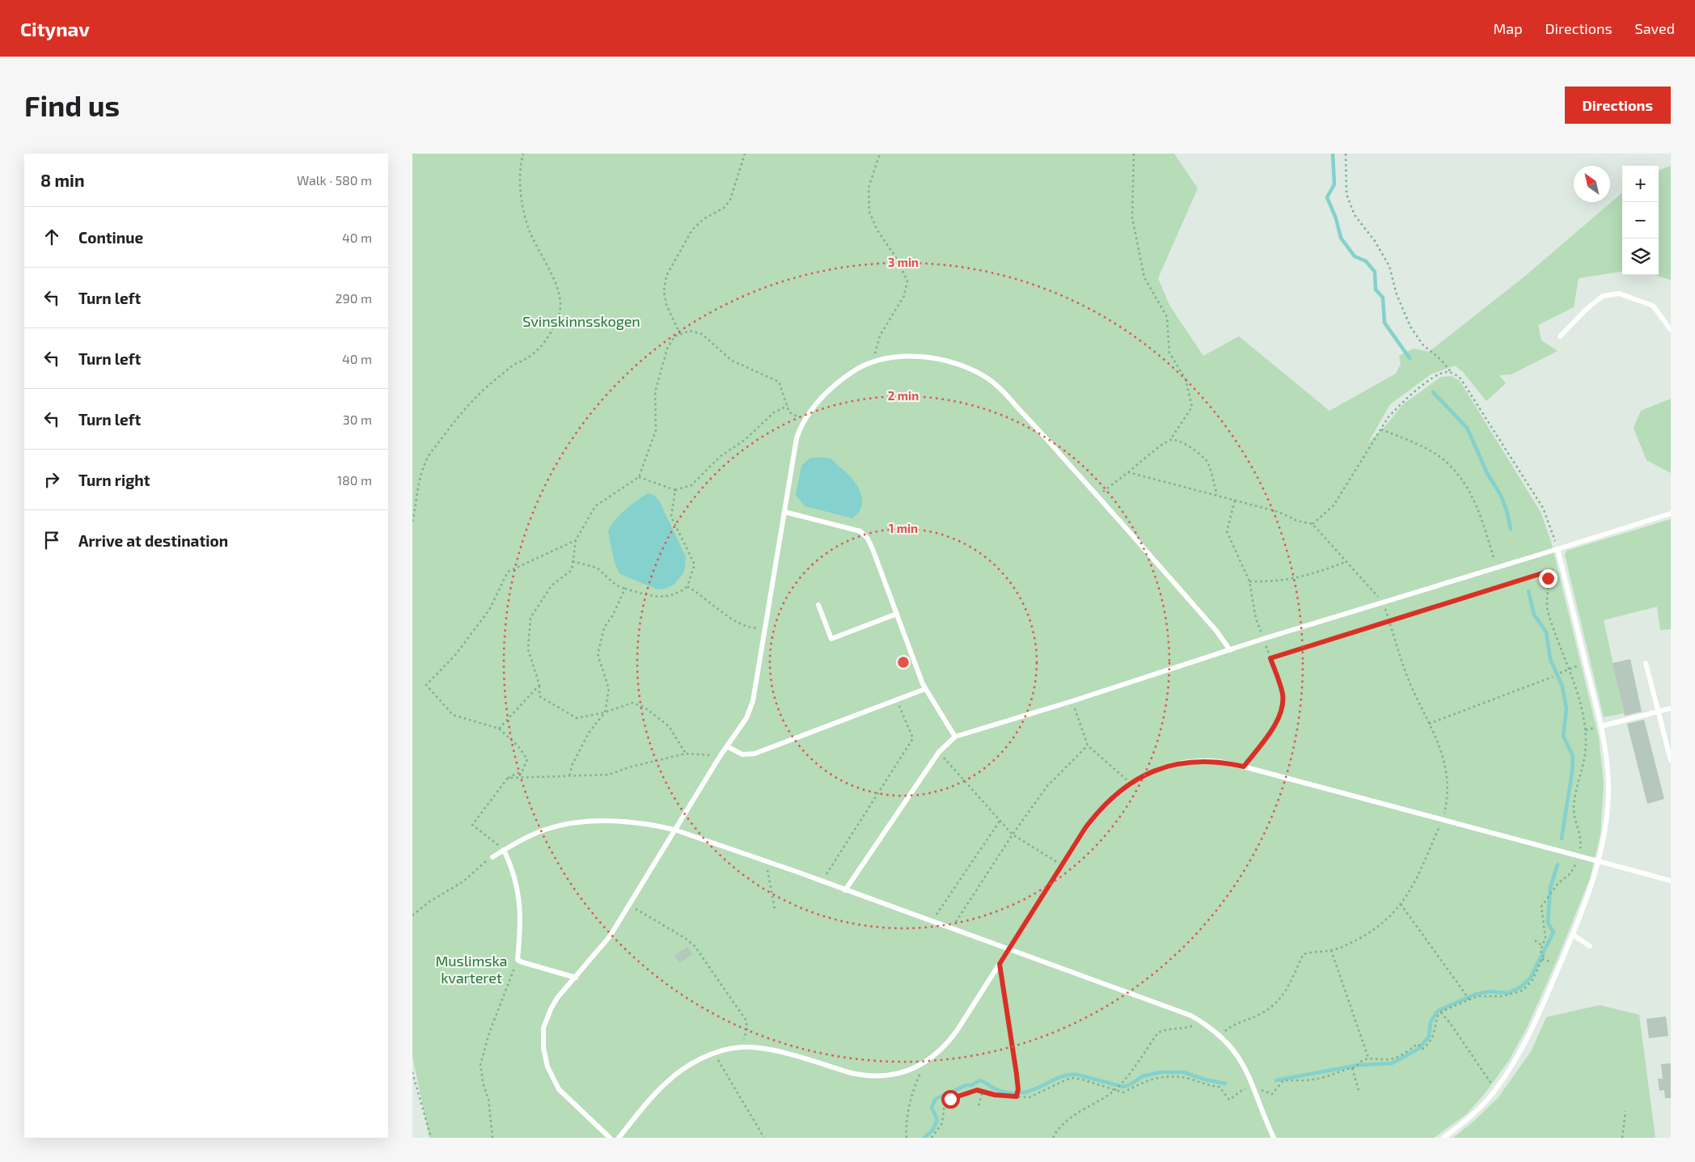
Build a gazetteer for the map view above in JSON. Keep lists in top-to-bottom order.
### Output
{
  "parks": ["Svinskinnsskogen", "Muslimska kvarteret"],
  "north": "top left",
  "page": {
    "header": "Citynav",
    "nav": ["Map", "Directions", "Saved"],
    "buttons": "Directions",
    "title": "Find us",
    "heading": ["8 min", "Walk · 580 m"],
    "map_buttons": ["+", "−"],
    "list": [
      ["Continue", "40 m"],
      ["Turn left", "290 m"],
      ["Turn left", "40 m"],
      ["Turn left", "30 m"],
      ["Turn right", "180 m"],
      "Arrive at destination"
    ]
  },
  "rings": ["3 min", "2 min", "1 min"]
}
